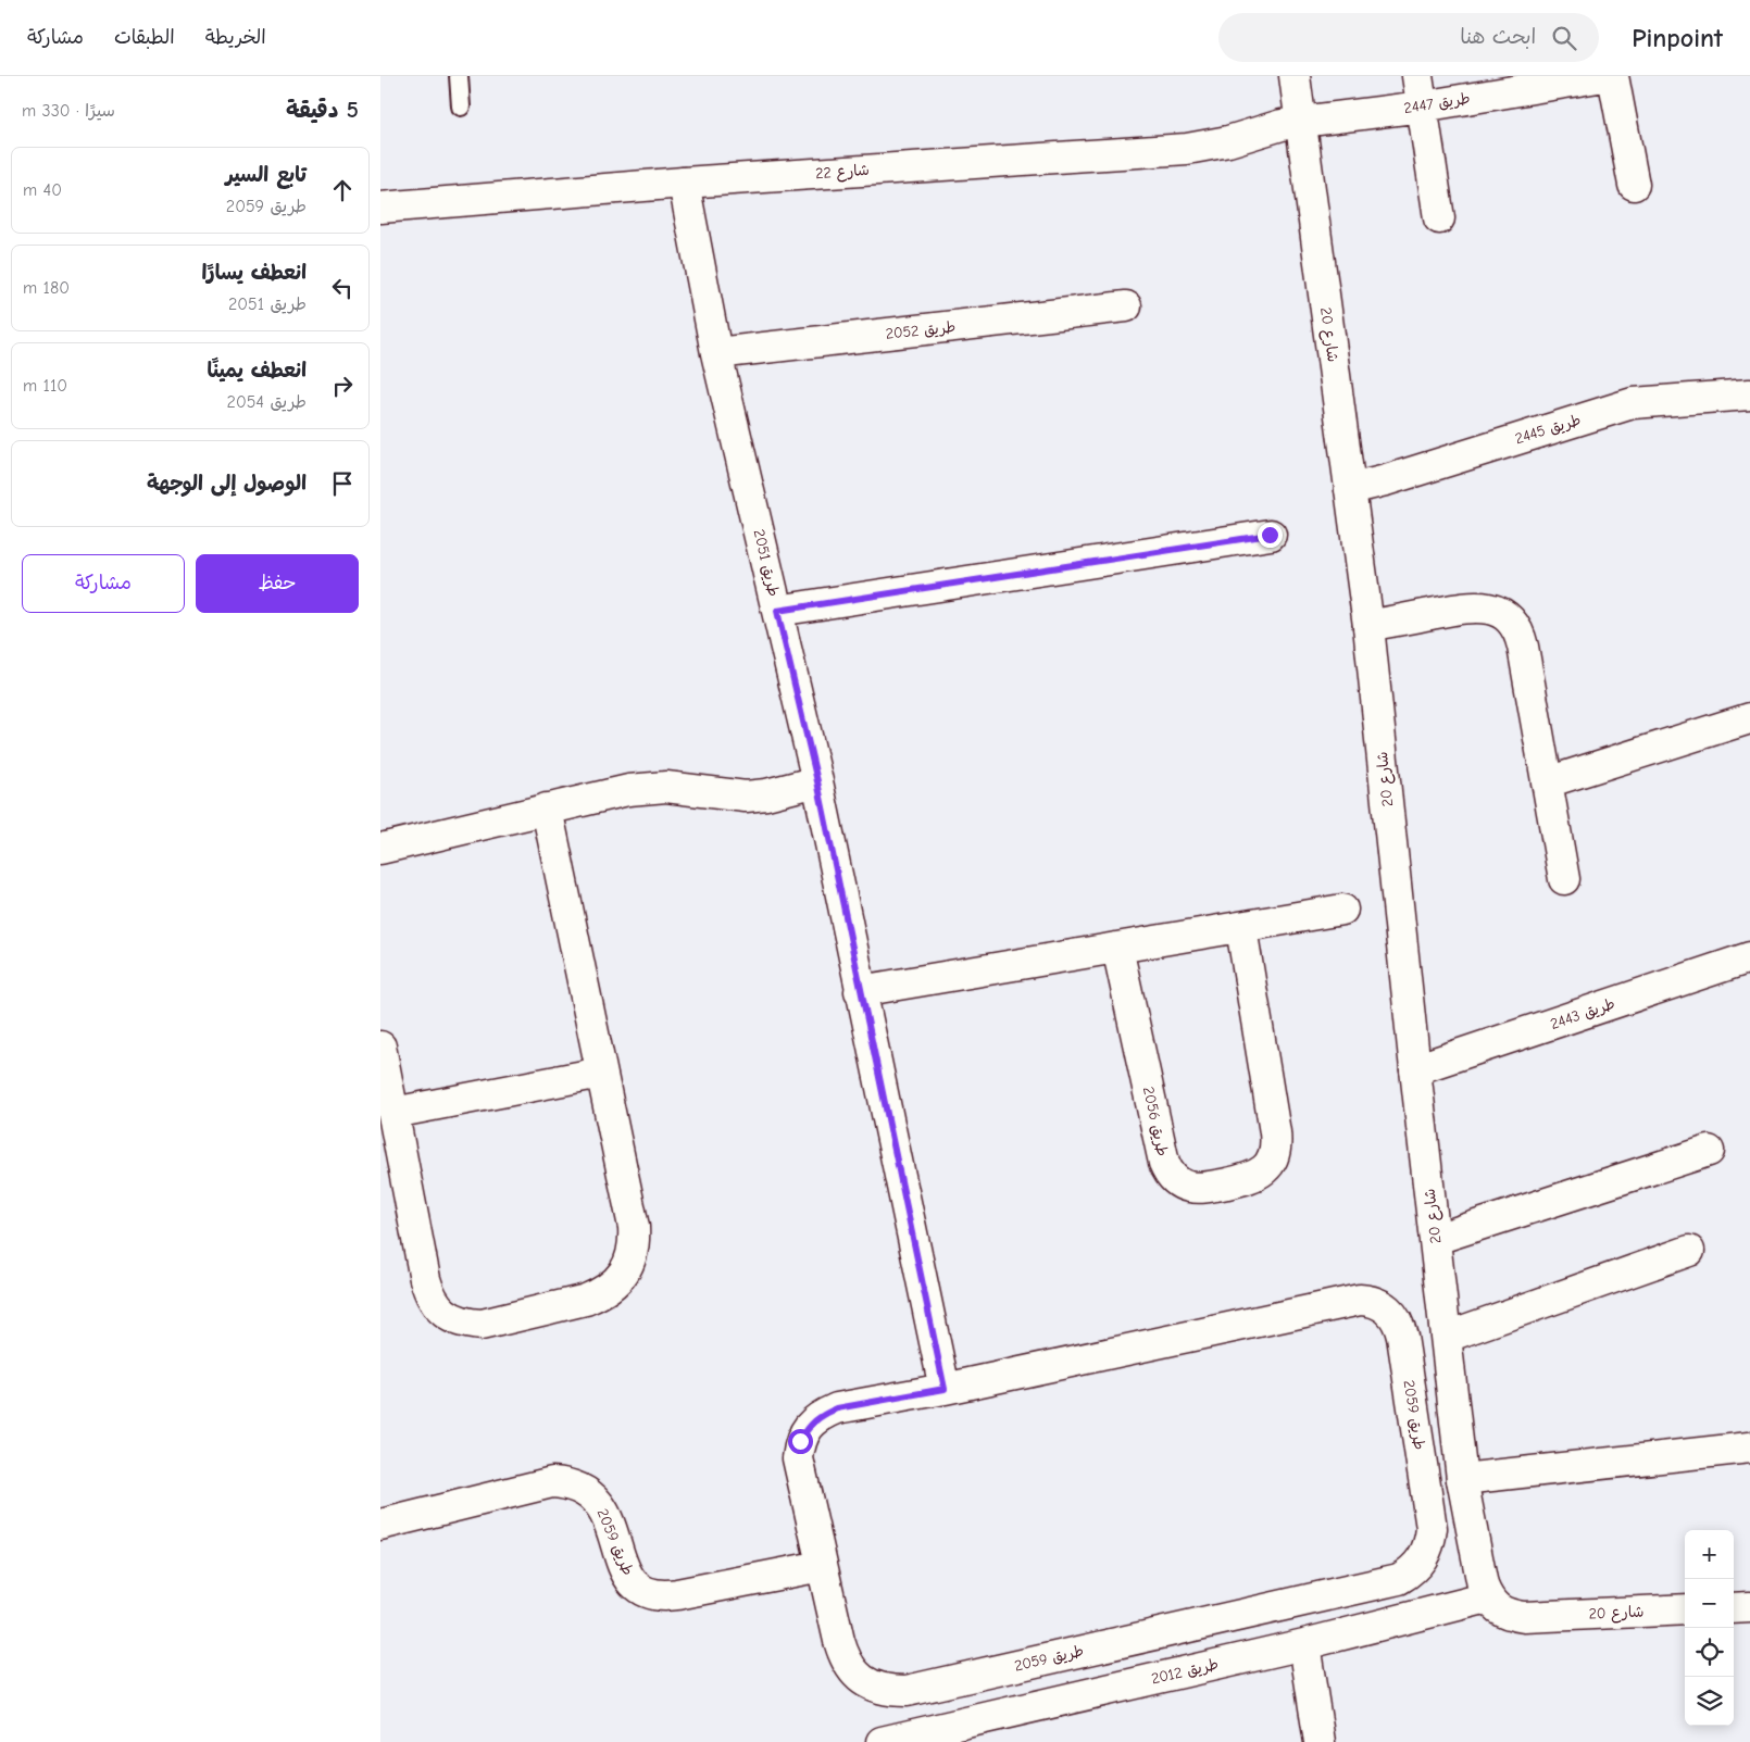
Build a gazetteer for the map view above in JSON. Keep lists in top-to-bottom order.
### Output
{
  "streets": {
    "street": [
      "طريق 2447",
      "شارع 22",
      "طريق 2052",
      "شارع 20",
      "طريق 2445",
      "طريق 2051",
      "طريق 2443",
      "طريق 2056",
      "طريق 2059",
      "طريق 2012"
    ]
  },
  "crossings": [
    ["طريق 2447", "شارع 22"],
    ["طريق 2447", "شارع 20"],
    ["شارع 22", "شارع 20"],
    ["شارع 22", "طريق 2051"],
    ["طريق 2052", "طريق 2051"],
    ["شارع 20", "طريق 2445"],
    ["شارع 20", "طريق 2443"],
    ["شارع 20", "طريق 2012"],
    ["طريق 2051", "طريق 2059"]
  ],
  "page": {
    "header": "Pinpoint",
    "search": "ابحث هنا",
    "nav": ["الخريطة", "الطبقات", "مشاركة"],
    "heading": ["5 دقيقة", "سيرًا · 330 m"],
    "list": [
      ["تابع السير", "طريق 2059", "40 m"],
      ["انعطف يسارًا", "طريق 2051", "180 m"],
      ["انعطف يمينًا", "طريق 2054", "110 m"],
      "الوصول إلى الوجهة"
    ],
    "buttons": ["حفظ", "مشاركة"],
    "map_buttons": ["+", "−"]
  }
}
